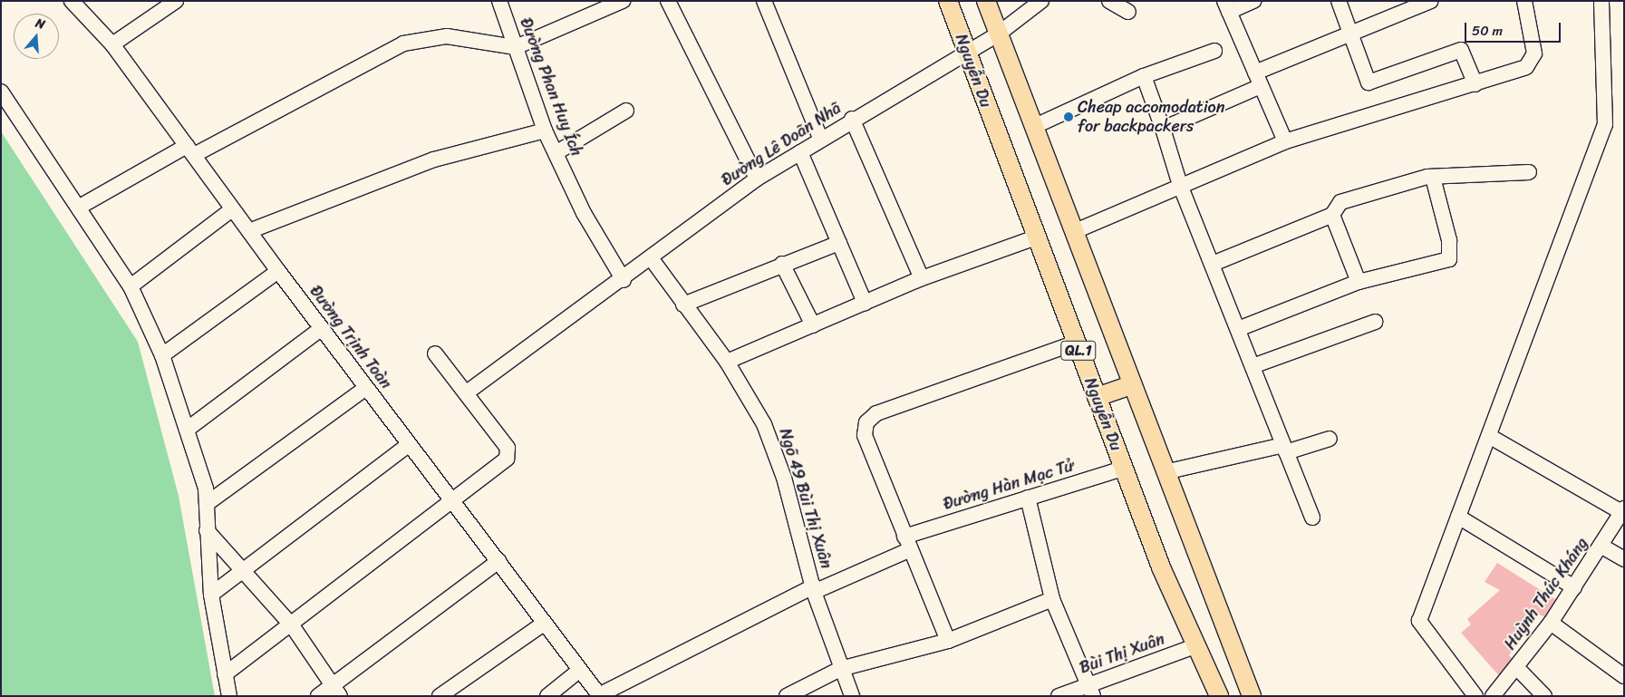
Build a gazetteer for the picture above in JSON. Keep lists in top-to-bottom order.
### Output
{
  "streets": {
    "main road": ["Nguyễn Du", "QL.1"],
    "street": [
      "Đường Phan Huy Ích",
      "Đường Lê Doãn Nhã",
      "Đường Trịnh Toàn",
      "Đường Hàn Mạc Tử",
      "Ngõ 49 Bùi Thị Xuân",
      "Huỳnh Thúc Kháng",
      "Bùi Thị Xuân"
    ]
  },
  "crossings": [
    ["Nguyễn Du", "Đường Lê Doãn Nhã"],
    ["Nguyễn Du", "Đường Hàn Mạc Tử"],
    ["Nguyễn Du", "Bùi Thị Xuân"],
    ["Đường Phan Huy Ích", "Đường Lê Doãn Nhã"],
    ["Đường Lê Doãn Nhã", "QL.1"],
    ["Đường Lê Doãn Nhã", "Ngõ 49 Bùi Thị Xuân"],
    ["Đường Trịnh Toàn", "Đường Hàn Mạc Tử"],
    ["Đường Hàn Mạc Tử", "Ngõ 49 Bùi Thị Xuân"]
  ],
  "places": ["Cheap accomodation for backpackers"],
  "scale_bar": "50 m",
  "north": "top"
}
